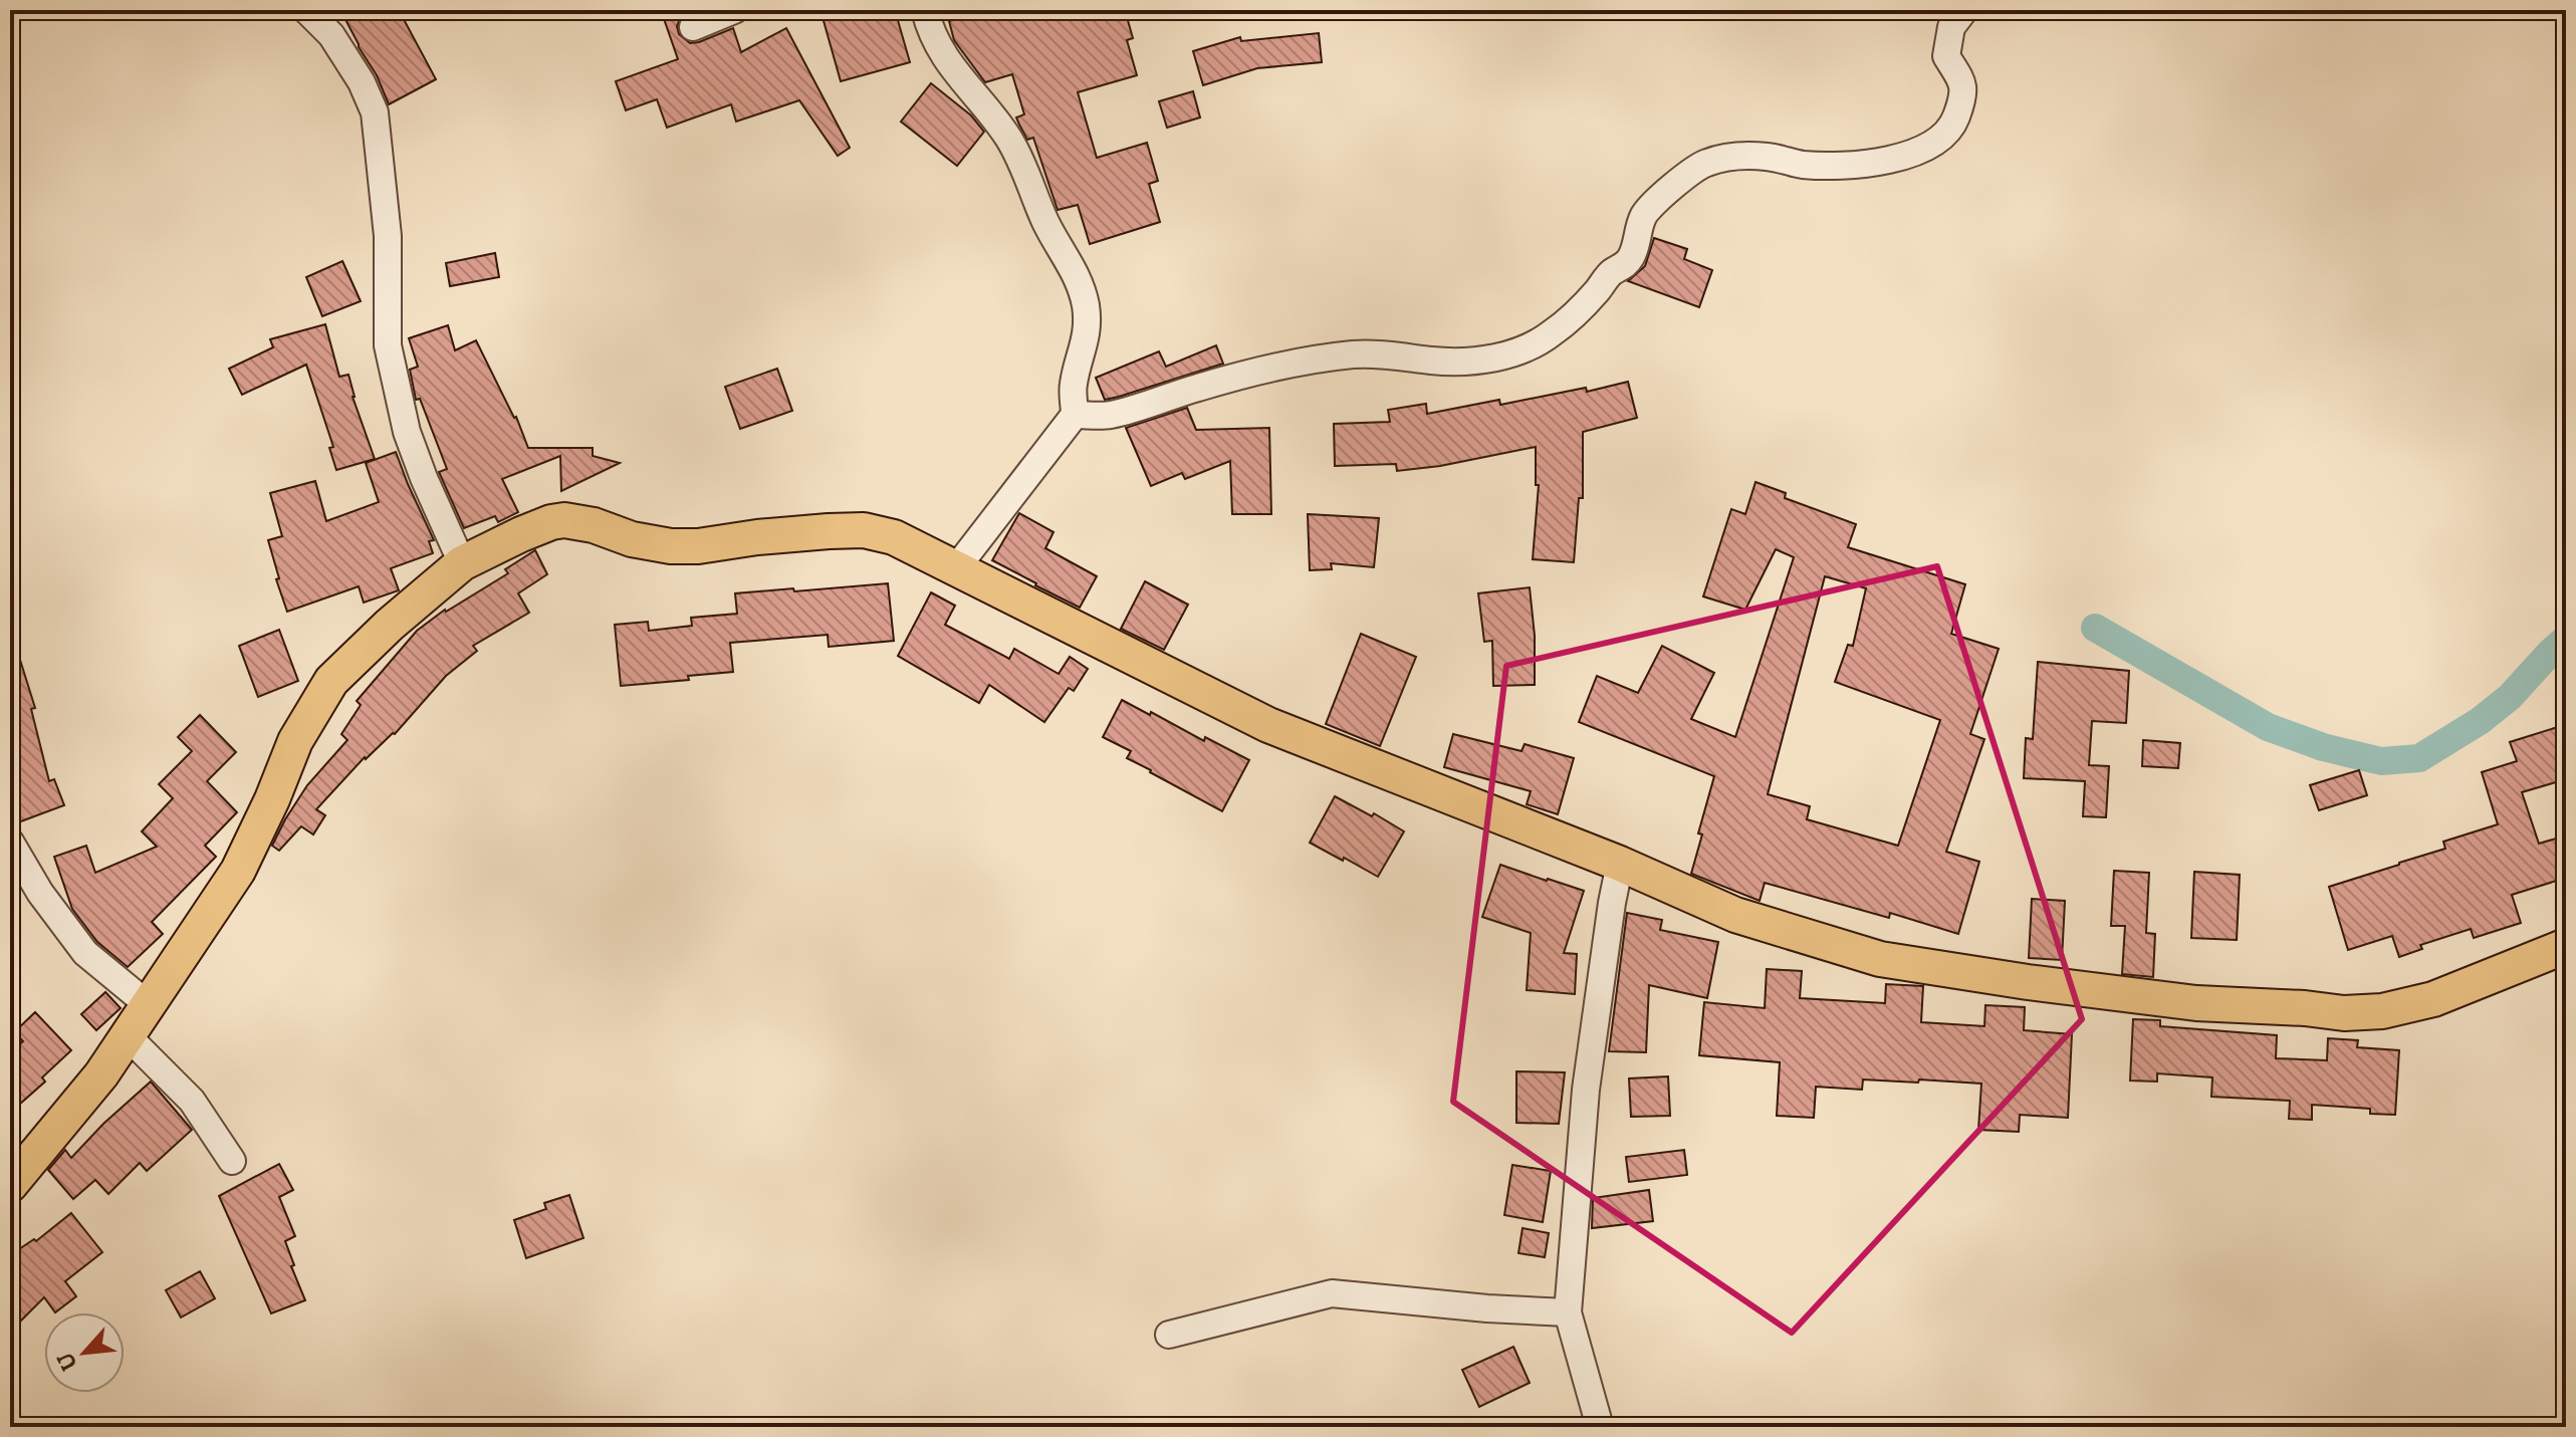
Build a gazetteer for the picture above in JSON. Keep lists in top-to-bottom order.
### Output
{
  "north": "bottom left"
}
